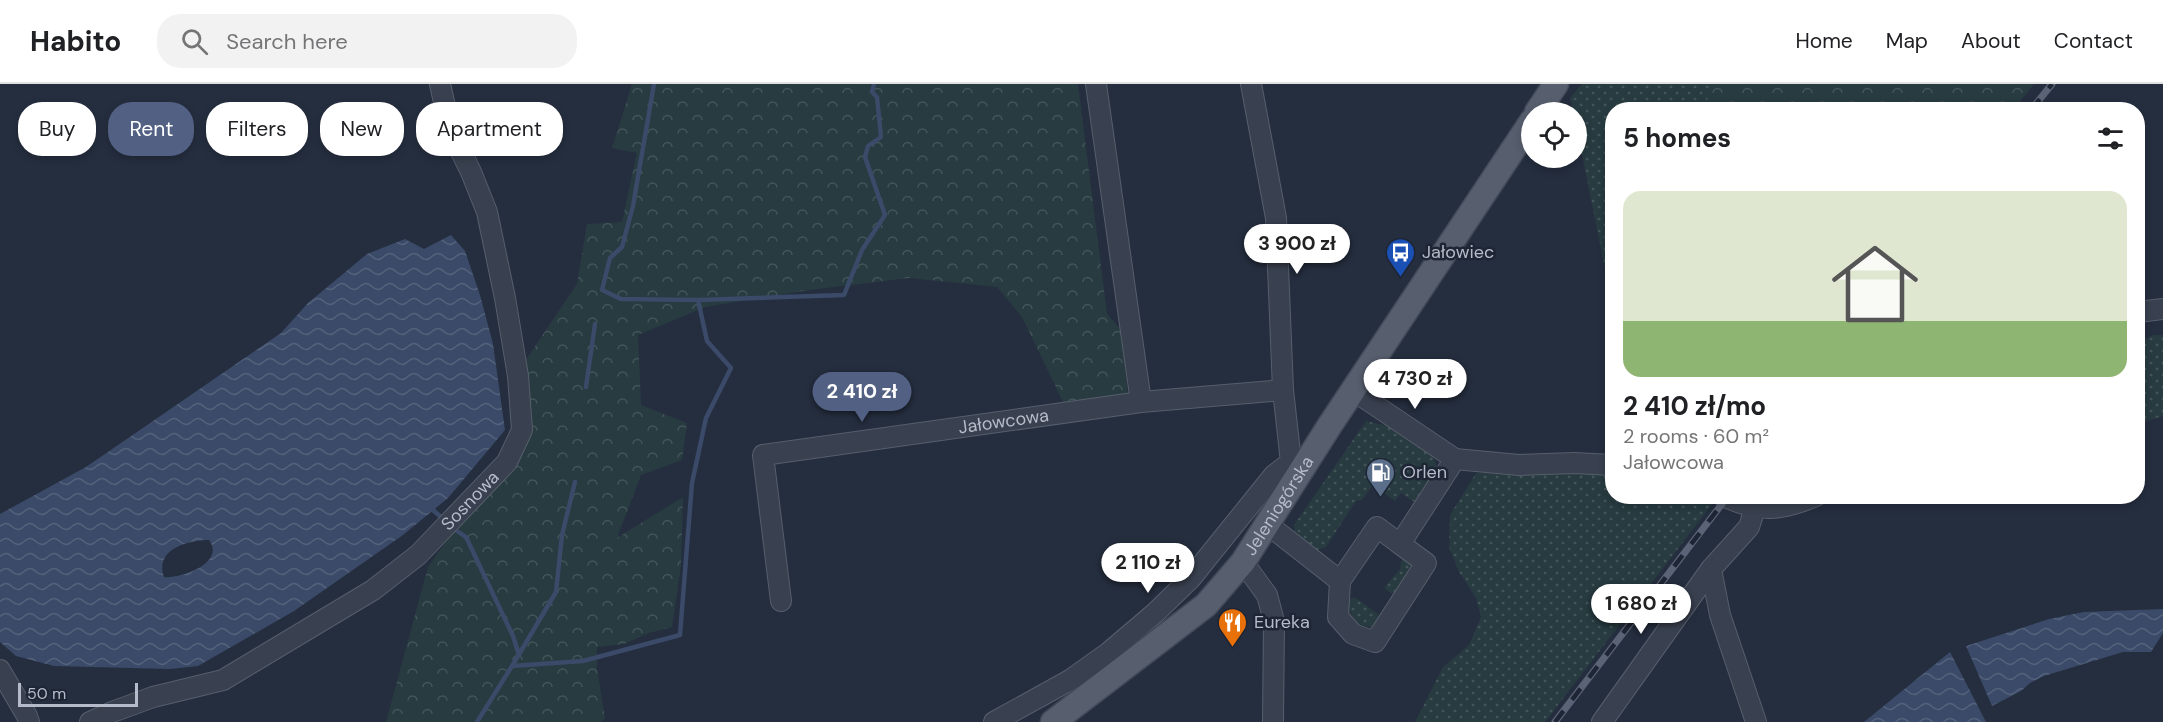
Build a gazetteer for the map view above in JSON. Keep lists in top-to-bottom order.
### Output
{
  "streets": {
    "main road": ["Jeleniogórska"],
    "street": ["Jałowcowa", "Sosnowa"]
  },
  "places": {
    "bus stop": ["Jałowiec"],
    "fuel station": ["Orlen"],
    "restaurant": ["Eureka"]
  },
  "scale_bar": "50 m",
  "page": {
    "header": "Habito",
    "search": "Search here",
    "nav": [
      "Home",
      "Map",
      "About",
      "Contact"
    ],
    "chip": [
      "Buy",
      "Rent",
      "Filters",
      "New",
      "Apartment"
    ],
    "heading": "5 homes",
    "list": [
      {
        "name": "2 410 zł/mo",
        "note": "2 rooms · 60 m² · Jałowcowa"
      }
    ],
    "price": [
      "3 900 zł",
      "4 730 zł",
      "2 410 zł",
      "2 110 zł",
      "1 680 zł"
    ],
    "scale": "50 m"
  }
}
